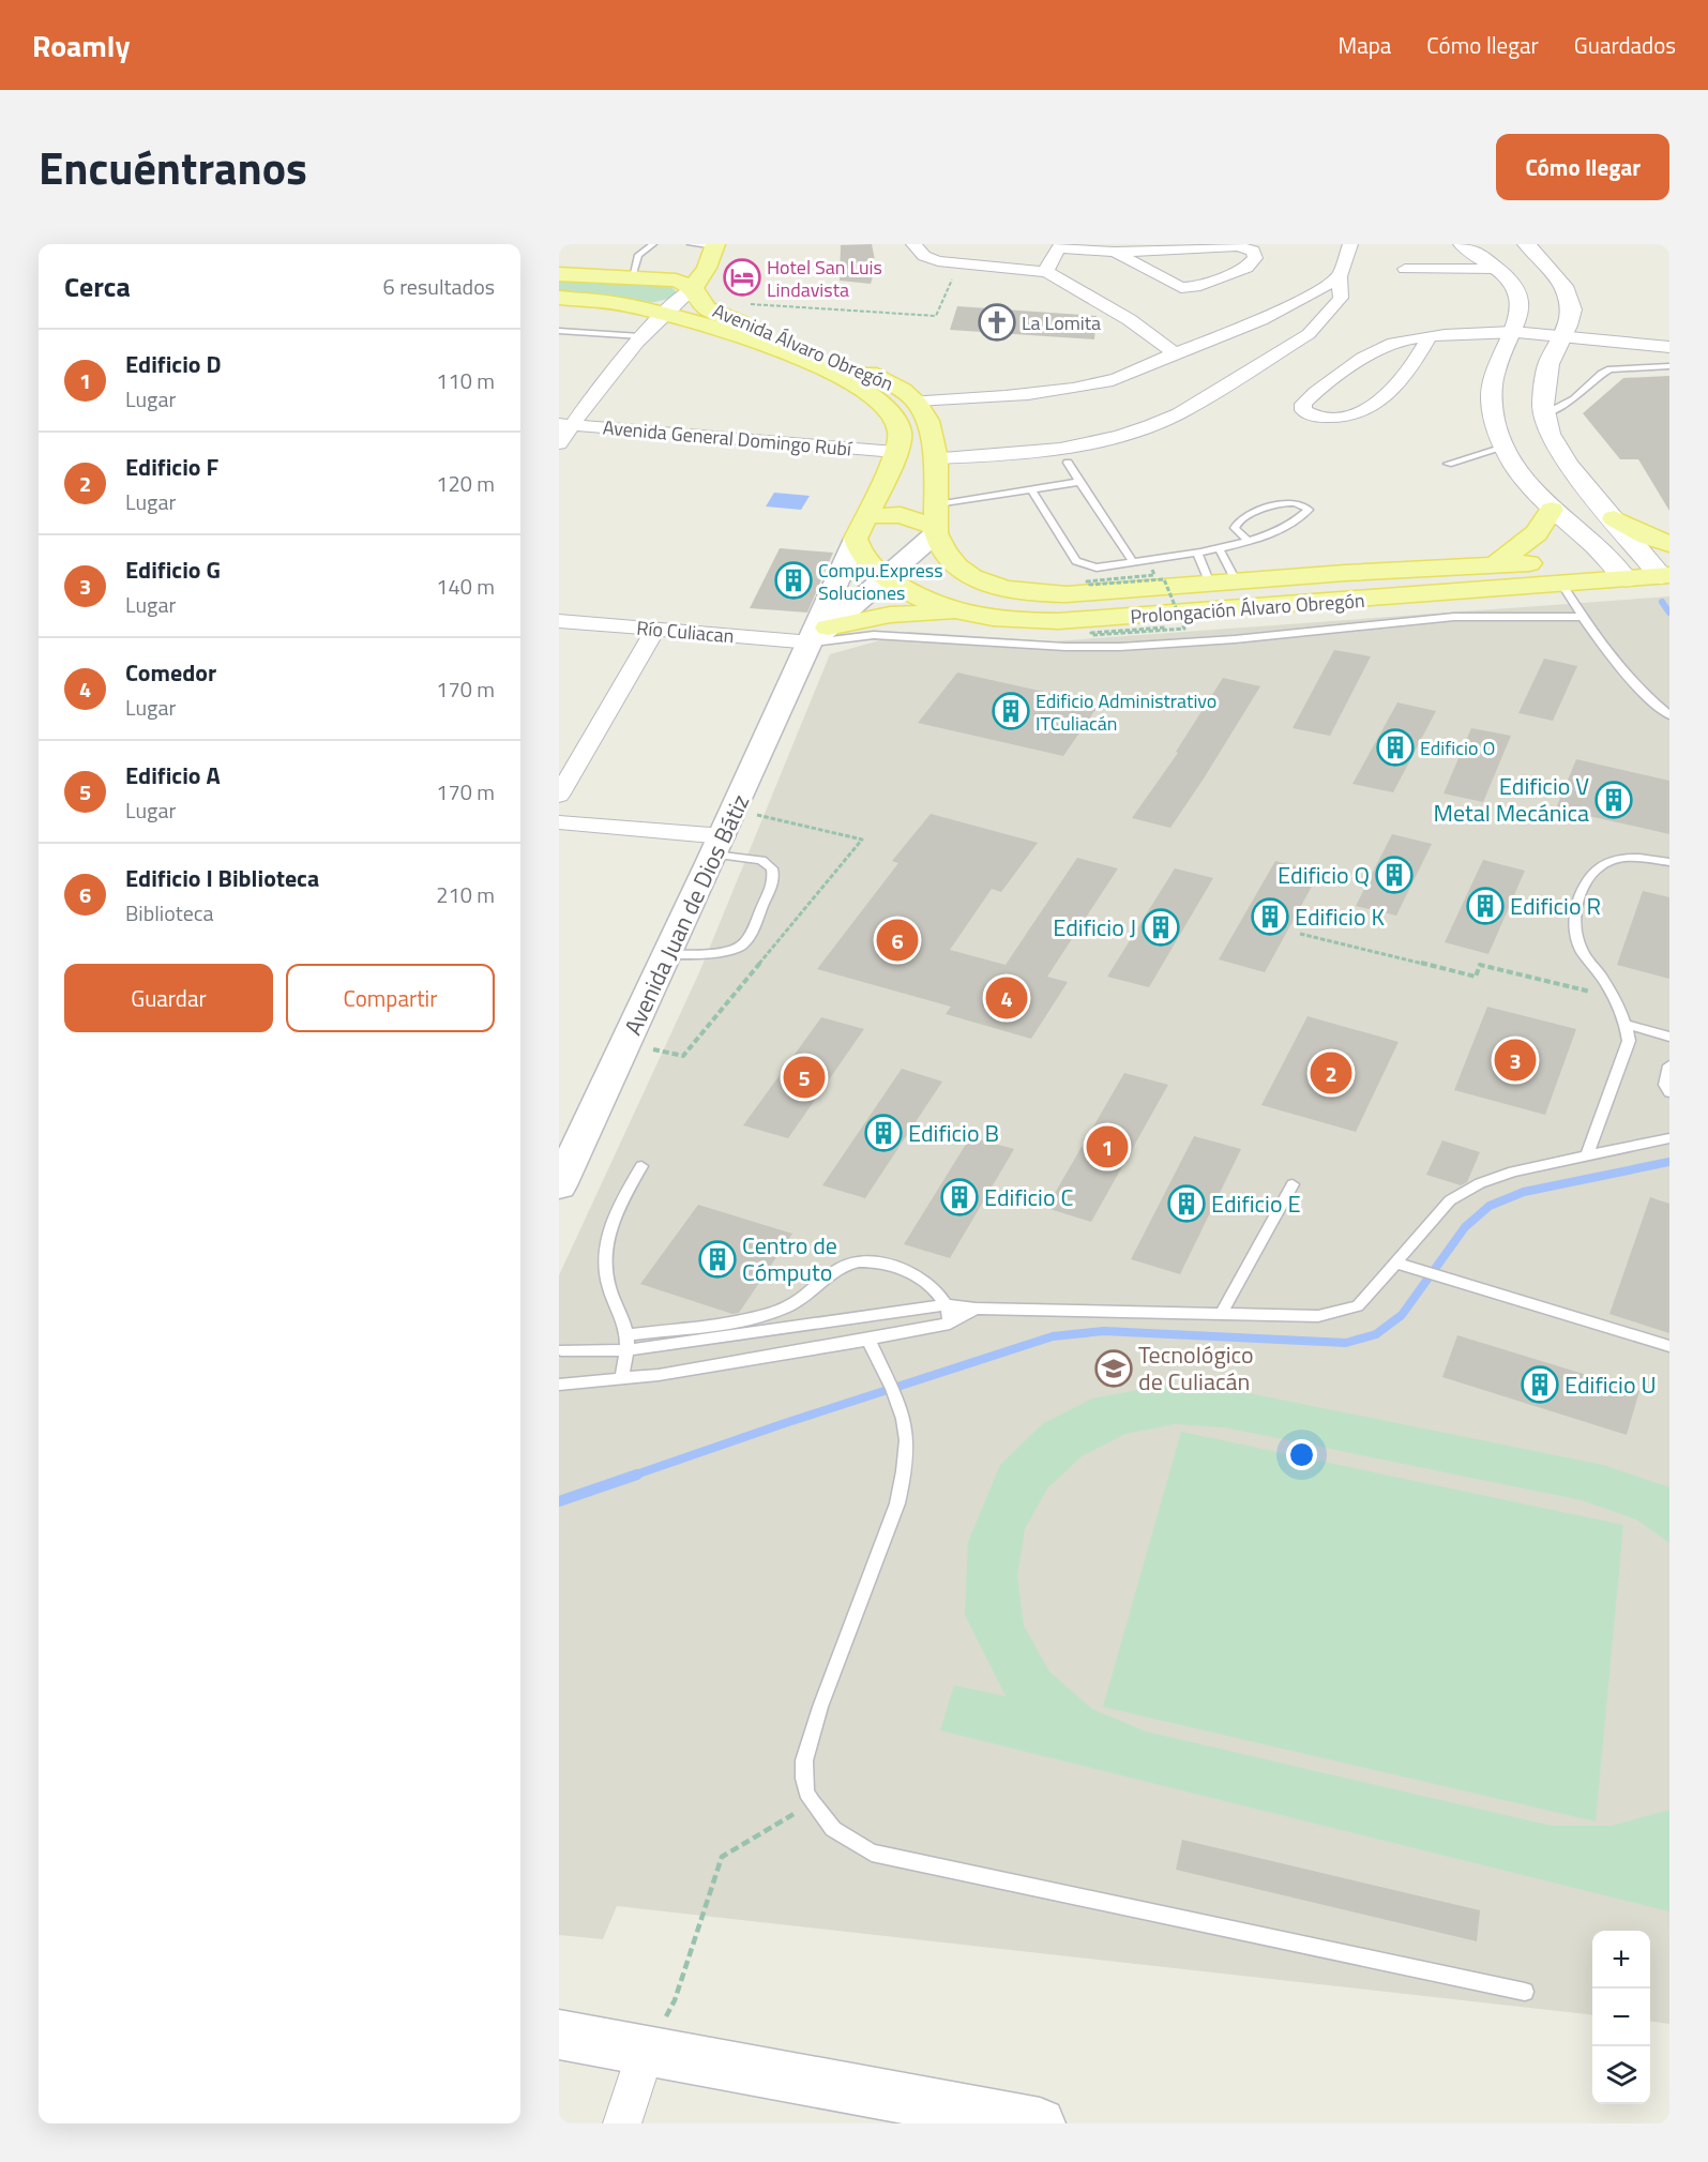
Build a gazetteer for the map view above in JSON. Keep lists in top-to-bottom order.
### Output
{
  "streets": {
    "main road": ["Avenida Álvaro Obregón", "Prolongación Álvaro Obregón", "Avenida Juan de Dios Bátiz"],
    "street": ["Avenida General Domingo Rubí", "Río Culiacan"]
  },
  "crossings": [
    ["Avenida Álvaro Obregón", "Avenida General Domingo Rubí"],
    ["Avenida Álvaro Obregón", "Prolongación Álvaro Obregón"],
    ["Avenida Álvaro Obregón", "Avenida Juan de Dios Bátiz"],
    ["Prolongación Álvaro Obregón", "Avenida Juan de Dios Bátiz"],
    ["Río Culiacan", "Avenida Juan de Dios Bátiz"]
  ],
  "places": {
    "hotel": ["Hotel San Luis Lindavista"],
    "church": ["La Lomita"],
    "building": [
      "Compu.Express Soluciones",
      "Edificio Administrativo ITCuliacán",
      "Edificio O",
      "Edificio V Metal Mecánica",
      "Edificio Q",
      "Edificio R",
      "Edificio K",
      "Edificio J",
      "Edificio B",
      "Edificio C",
      "Edificio E",
      "Centro de Cómputo",
      "Edificio U"
    ],
    "school or university": ["Tecnológico de Culiacán"]
  },
  "page": {
    "header": "Roamly",
    "nav": ["Mapa", "Cómo llegar", "Guardados"],
    "title": "Encuéntranos",
    "buttons": [
      "Cómo llegar",
      ["Guardar", "Compartir"]
    ],
    "heading": ["Cerca", "6 resultados"],
    "list": [
      {
        "mark": "1",
        "name": "Edificio D",
        "note": "Lugar",
        "value": "110 m"
      },
      {
        "mark": "2",
        "name": "Edificio F",
        "note": "Lugar",
        "value": "120 m"
      },
      {
        "mark": "3",
        "name": "Edificio G",
        "note": "Lugar",
        "value": "140 m"
      },
      {
        "mark": "4",
        "name": "Comedor",
        "note": "Lugar",
        "value": "170 m"
      },
      {
        "mark": "5",
        "name": "Edificio A",
        "note": "Lugar",
        "value": "170 m"
      },
      {
        "mark": "6",
        "name": "Edificio I Biblioteca",
        "note": "Biblioteca",
        "value": "210 m"
      }
    ],
    "pins": [
      "6",
      "4",
      "3",
      "2",
      "5",
      "1"
    ],
    "map_buttons": ["+", "−"]
  }
}
